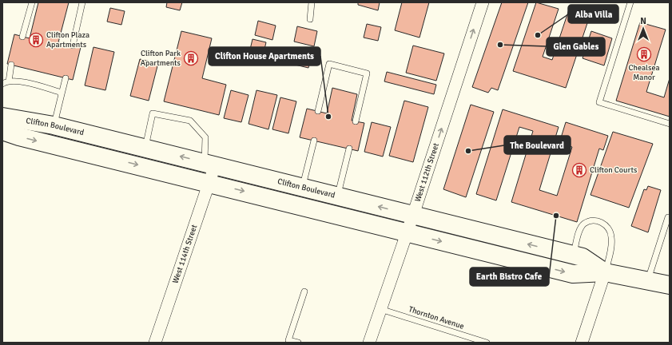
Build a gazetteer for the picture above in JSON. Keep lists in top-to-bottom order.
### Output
{
  "streets": {
    "main road": ["Clifton Boulevard"],
    "street": ["West 112th Street", "West 114th Street"],
    "lane": ["Thornton Avenue"]
  },
  "crossings": [
    ["Clifton Boulevard", "West 112th Street"],
    ["Clifton Boulevard", "West 114th Street"],
    ["West 112th Street", "Thornton Avenue"]
  ],
  "one_way": ["West 112th Street"],
  "places": {
    "other": [
      "Alba Villa",
      "Glen Gables",
      "Clifton House Apartments",
      "The Boulevard",
      "Earth Bistro Cafe"
    ],
    "building": [
      "Clifton Plaza Apartments",
      "Chealsea Manor",
      "Clifton Park Apartments",
      "Clifton Courts"
    ]
  },
  "north": "top"
}
